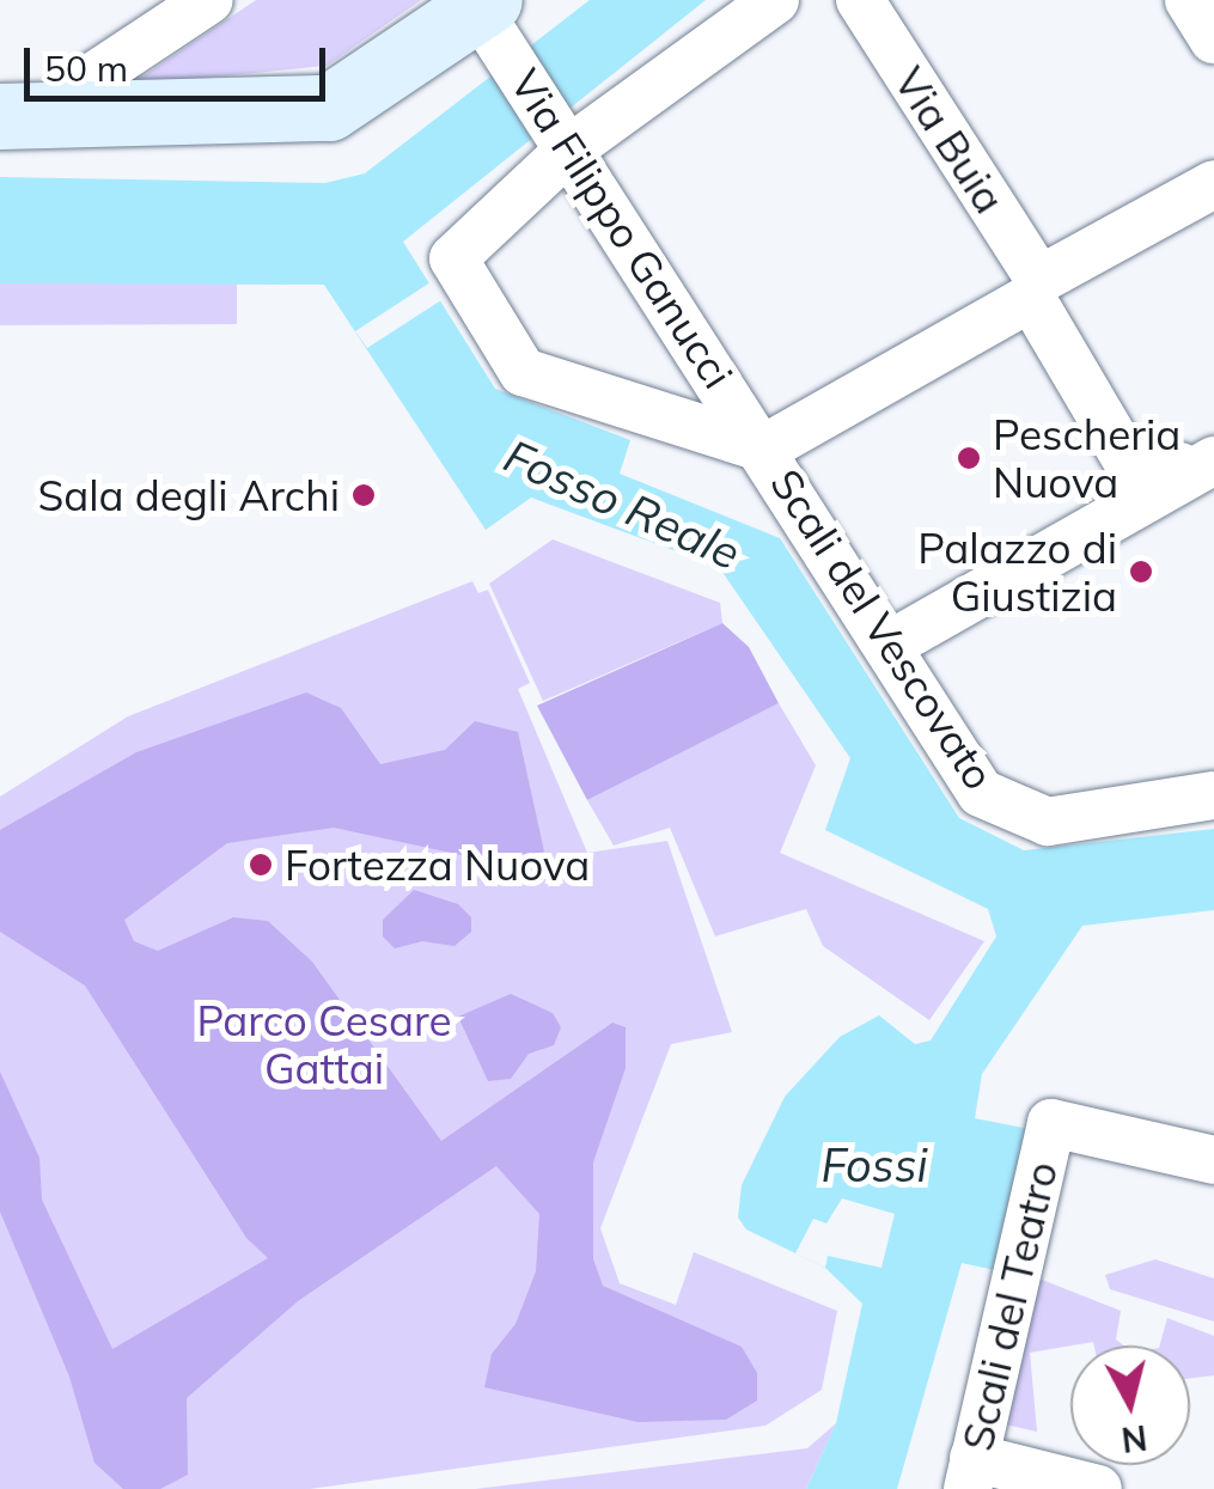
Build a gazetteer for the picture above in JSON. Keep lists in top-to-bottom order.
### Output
{
  "streets": {
    "street": [
      "Via Buia",
      "Via Filippo Ganucci",
      "Scali del Vescovato",
      "Scali del Teatro"
    ]
  },
  "crossings": [
    ["Via Filippo Ganucci", "Scali del Vescovato"]
  ],
  "water": ["Fosso Reale", "Fossi"],
  "parks": ["Parco Cesare Gattai"],
  "places": [
    "Pescheria Nuova",
    "Sala degli Archi",
    "Palazzo di Giustizia",
    "Fortezza Nuova"
  ],
  "scale_bar": "50 m",
  "north": "bottom"
}
